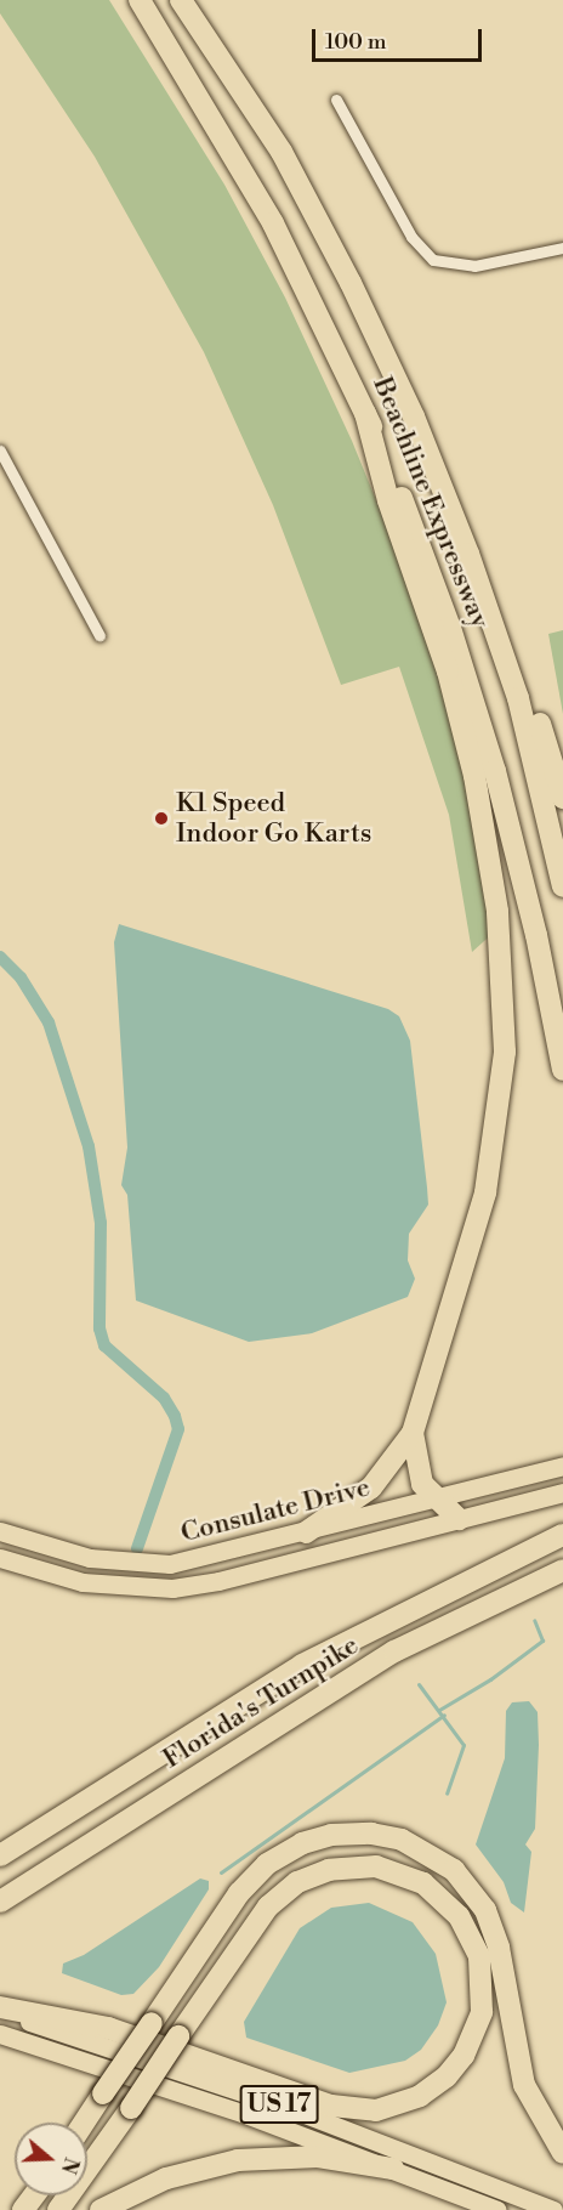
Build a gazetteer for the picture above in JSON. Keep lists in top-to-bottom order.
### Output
{
  "streets": {
    "highway": ["Beachline Expressway", "Florida's Turnpike"],
    "main road": ["Consulate Drive", "US 17"]
  },
  "places": ["K1 Speed Indoor Go Karts"],
  "scale_bar": "100 m",
  "north": "right"
}
